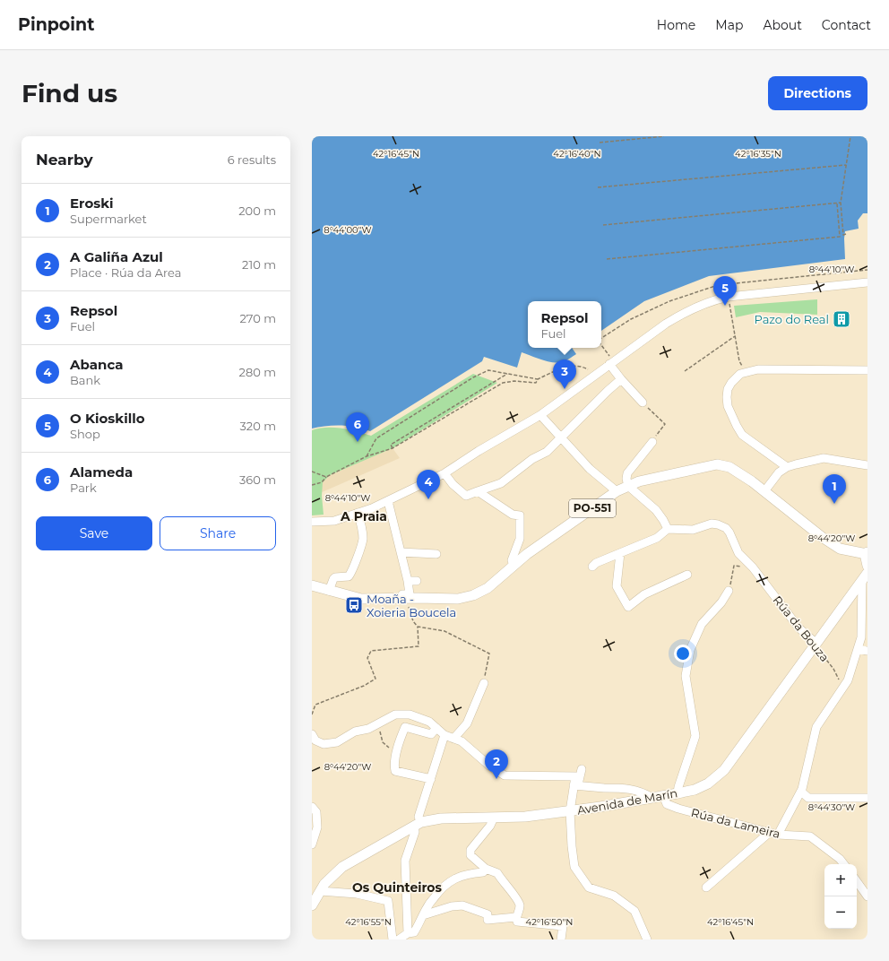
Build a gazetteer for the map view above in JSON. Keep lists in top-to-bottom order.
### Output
{
  "streets": {
    "main road": ["PO-551", "Avenida de Marín"],
    "street": ["Rúa da Bouza", "Rúa da Lameira"]
  },
  "crossings": [
    ["Rúa da Bouza", "Avenida de Marín"],
    ["Avenida de Marín", "Rúa da Lameira"]
  ],
  "districts": ["A Praia", "Os Quinteiros"],
  "places": {
    "building": ["Pazo do Real"],
    "bus stop": ["Moaña - Xoieria Boucela"]
  },
  "page": {
    "header": "Pinpoint",
    "nav": [
      "Home",
      "Map",
      "About",
      "Contact"
    ],
    "buttons": [
      "Directions",
      ["Save", "Share"]
    ],
    "title": "Find us",
    "heading": ["Nearby", "6 results"],
    "list": [
      {
        "mark": "1",
        "name": "Eroski",
        "note": "Supermarket",
        "value": "200 m"
      },
      {
        "mark": "2",
        "name": "A Galiña Azul",
        "note": "Place · Rúa da Area",
        "value": "210 m"
      },
      {
        "mark": "3",
        "name": "Repsol",
        "note": "Fuel",
        "value": "270 m"
      },
      {
        "mark": "4",
        "name": "Abanca",
        "note": "Bank",
        "value": "280 m"
      },
      {
        "mark": "5",
        "name": "O Kioskillo",
        "note": "Shop",
        "value": "320 m"
      },
      {
        "mark": "6",
        "name": "Alameda",
        "note": "Park",
        "value": "360 m"
      }
    ],
    "pins": [
      "5",
      "3",
      "6",
      "4",
      "1",
      "2"
    ],
    "popup": ["Repsol", "Fuel"],
    "map_buttons": ["+", "−"]
  },
  "coordinates": [
    "42°16'45\"N",
    "42°16'40\"N",
    "42°16'35\"N",
    "8°44'00\"W",
    "8°44'10\"W",
    "8°44'20\"W",
    "8°44'30\"W",
    "42°16'55\"N",
    "42°16'50\"N"
  ]
}
